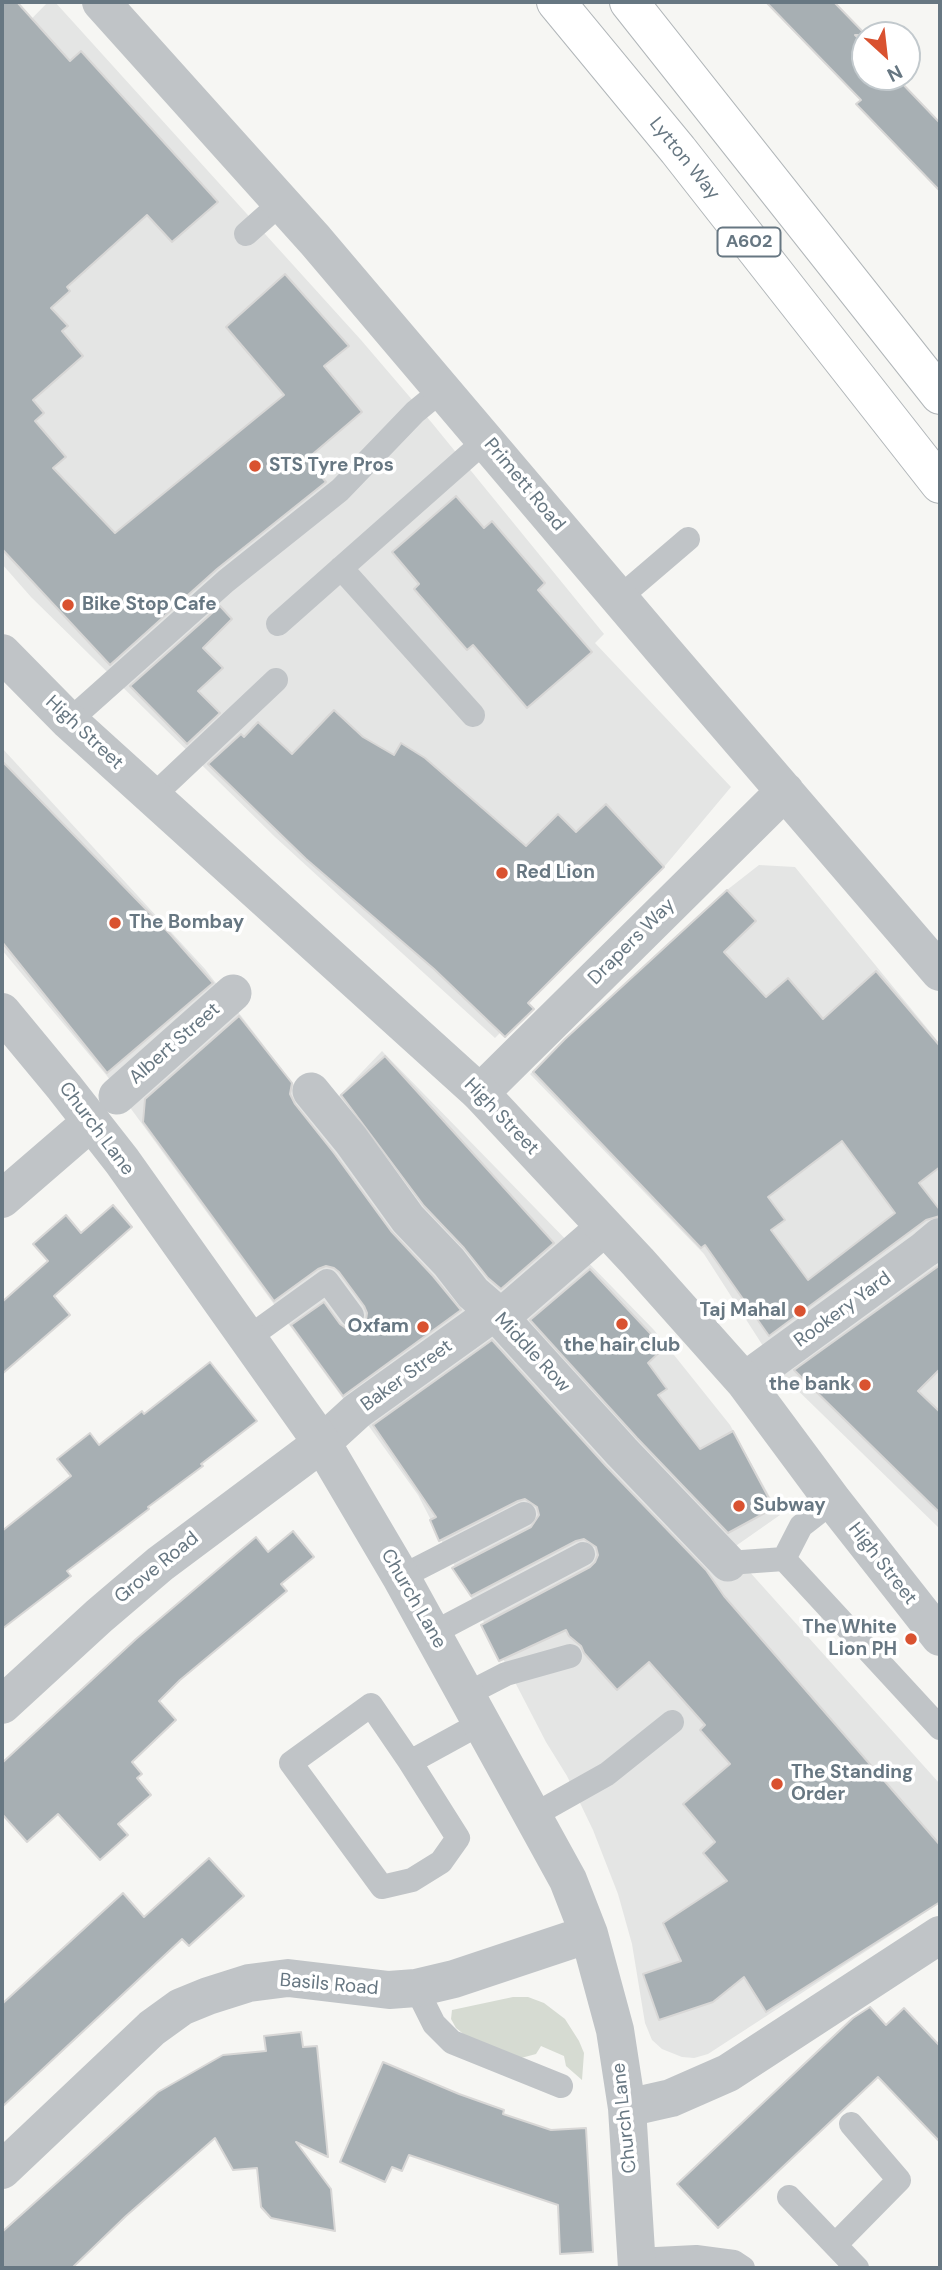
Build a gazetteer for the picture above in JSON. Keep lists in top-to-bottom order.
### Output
{
  "streets": {
    "main road": ["Lytton Way", "A602"],
    "street": [
      "Primett Road",
      "High Street",
      "Drapers Way",
      "Albert Street",
      "Church Lane",
      "Rookery Yard",
      "Middle Row",
      "Baker Street",
      "Grove Road",
      "Basils Road"
    ]
  },
  "crossings": [
    ["Primett Road", "Drapers Way"],
    ["High Street", "Drapers Way"],
    ["High Street", "Rookery Yard"],
    ["High Street", "Baker Street"],
    ["Albert Street", "Church Lane"],
    ["Church Lane", "Baker Street"],
    ["Church Lane", "Grove Road"],
    ["Church Lane", "Basils Road"],
    ["Middle Row", "Baker Street"],
    ["Baker Street", "Grove Road"]
  ],
  "places": [
    "STS Tyre Pros",
    "Bike Stop Cafe",
    "Red Lion",
    "The Bombay",
    "Taj Mahal",
    "the hair club",
    "Oxfam",
    "the bank",
    "Subway",
    "The White Lion PH",
    "The Standing Order"
  ],
  "north": "bottom right"
}
